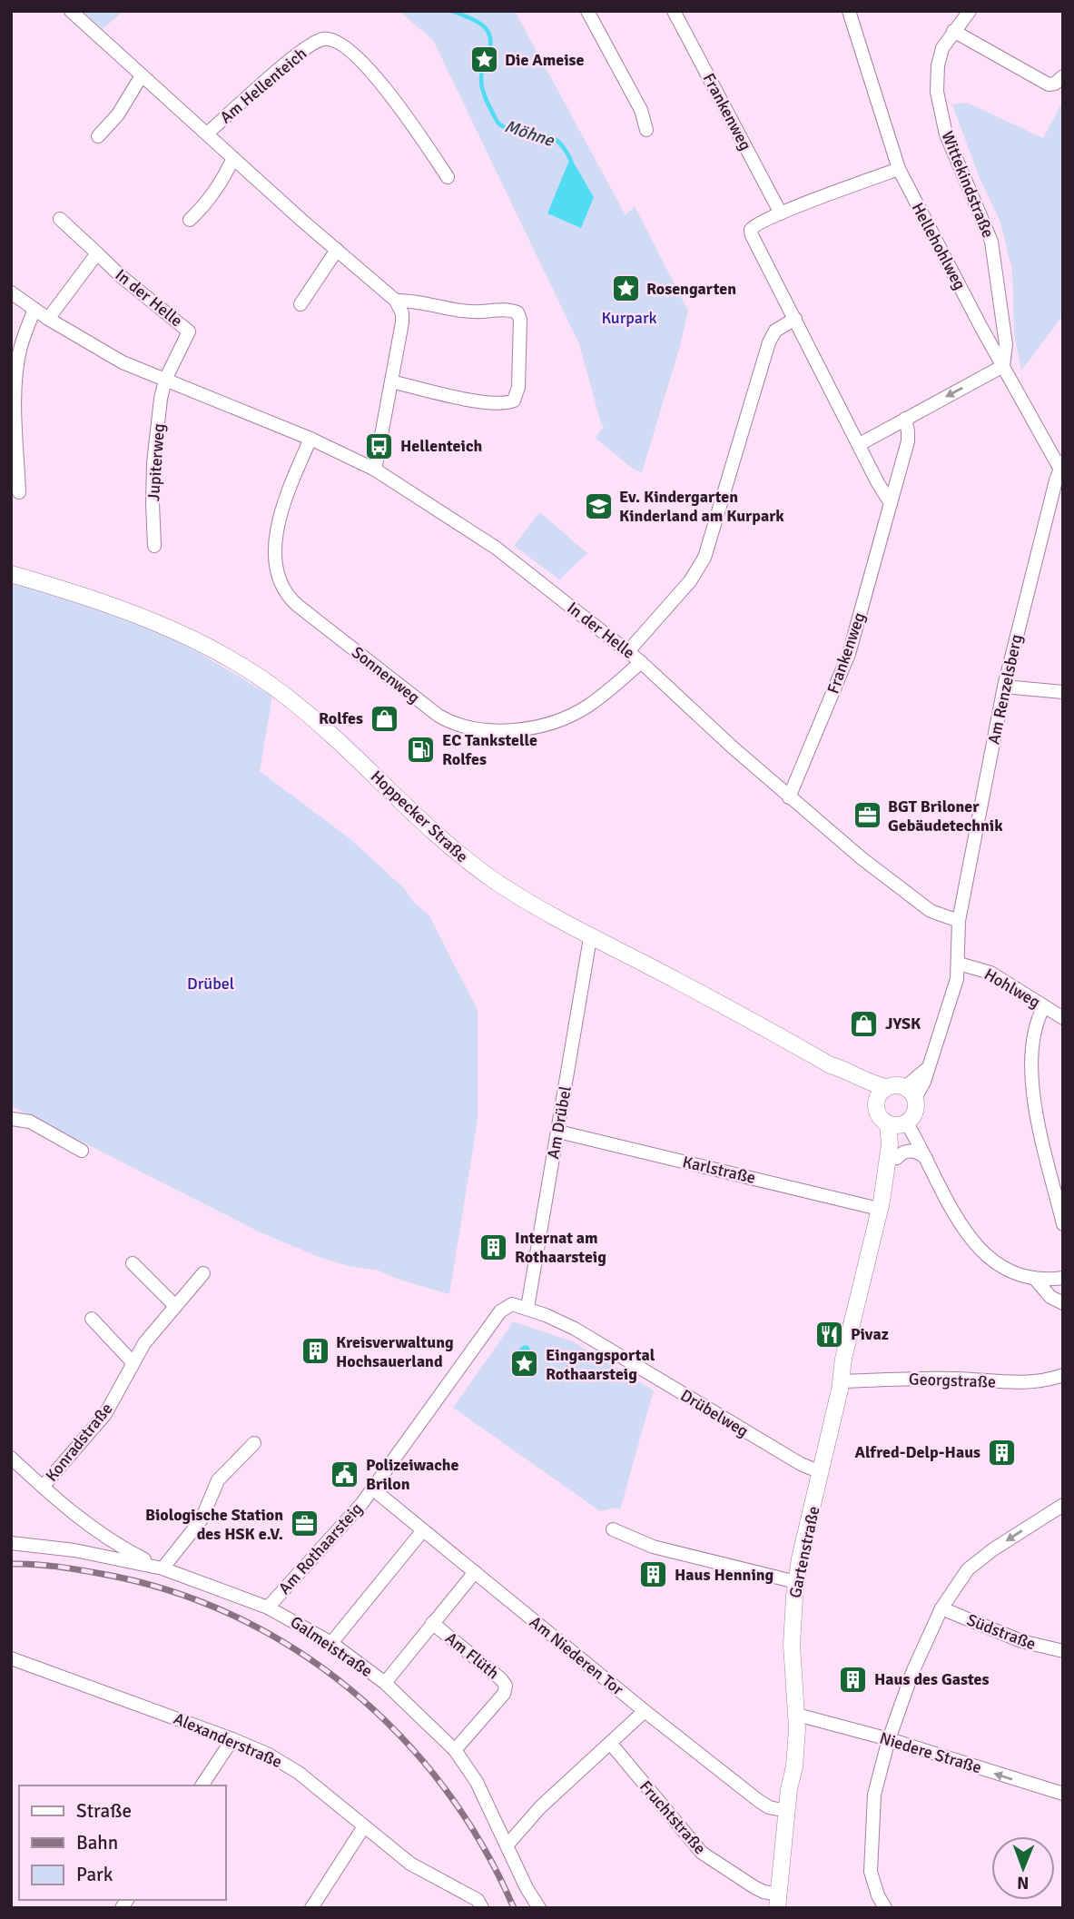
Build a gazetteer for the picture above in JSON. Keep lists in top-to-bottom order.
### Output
{
  "streets": {
    "street": [
      "Am Hellenteich",
      "Frankenweg",
      "Wittekindstraße",
      "Hellehohlweg",
      "In der Helle",
      "Jupiterweg",
      "Sonnenweg",
      "Am Renzelsberg",
      "Hoppecker Straße",
      "Hohlweg",
      "Am Drübel",
      "Karlstraße",
      "Georgstraße",
      "Drübelweg",
      "Konradstraße",
      "Am Rothaarsteig",
      "Gartenstraße",
      "Südstraße",
      "Galmeistraße",
      "Am Flüth",
      "Am Niederen Tor",
      "Alexanderstraße",
      "Niedere Straße",
      "Fruchtstraße"
    ]
  },
  "crossings": [
    ["Frankenweg", "In der Helle"],
    ["Wittekindstraße", "Hellehohlweg"],
    ["Hellehohlweg", "Am Renzelsberg"],
    ["In der Helle", "Jupiterweg"],
    ["In der Helle", "Sonnenweg"],
    ["In der Helle", "Am Renzelsberg"],
    ["Hoppecker Straße", "Am Drübel"],
    ["Hoppecker Straße", "Gartenstraße"],
    ["Am Drübel", "Karlstraße"],
    ["Am Drübel", "Drübelweg"],
    ["Karlstraße", "Gartenstraße"],
    ["Georgstraße", "Gartenstraße"],
    ["Drübelweg", "Am Rothaarsteig"],
    ["Drübelweg", "Gartenstraße"],
    ["Am Rothaarsteig", "Galmeistraße"],
    ["Am Rothaarsteig", "Am Niederen Tor"],
    ["Gartenstraße", "Am Niederen Tor"],
    ["Gartenstraße", "Niedere Straße"],
    ["Gartenstraße", "Fruchtstraße"],
    ["Galmeistraße", "Am Flüth"],
    ["Am Flüth", "Am Niederen Tor"]
  ],
  "one_way": ["Niedere Straße"],
  "water": ["Möhne"],
  "parks": ["Kurpark", "Drübel"],
  "places": {
    "place": ["Die Ameise", "Rosengarten", "Eingangsportal Rothaarsteig"],
    "bus stop": ["Hellenteich"],
    "school or university": ["Ev. Kindergarten Kinderland am Kurpark"],
    "shop": ["Rolfes", "JYSK"],
    "fuel station": ["EC Tankstelle Rolfes"],
    "office": ["BGT Briloner Gebäudetechnik", "Biologische Station des HSK e.V."],
    "building": [
      "Internat am Rothaarsteig",
      "Kreisverwaltung Hochsauerland",
      "Alfred-Delp-Haus",
      "Haus Henning",
      "Haus des Gastes"
    ],
    "restaurant": ["Pivaz"],
    "public building": ["Polizeiwache Brilon"]
  },
  "legend": ["Straße", "Bahn", "Park"],
  "north": "bottom"
}
